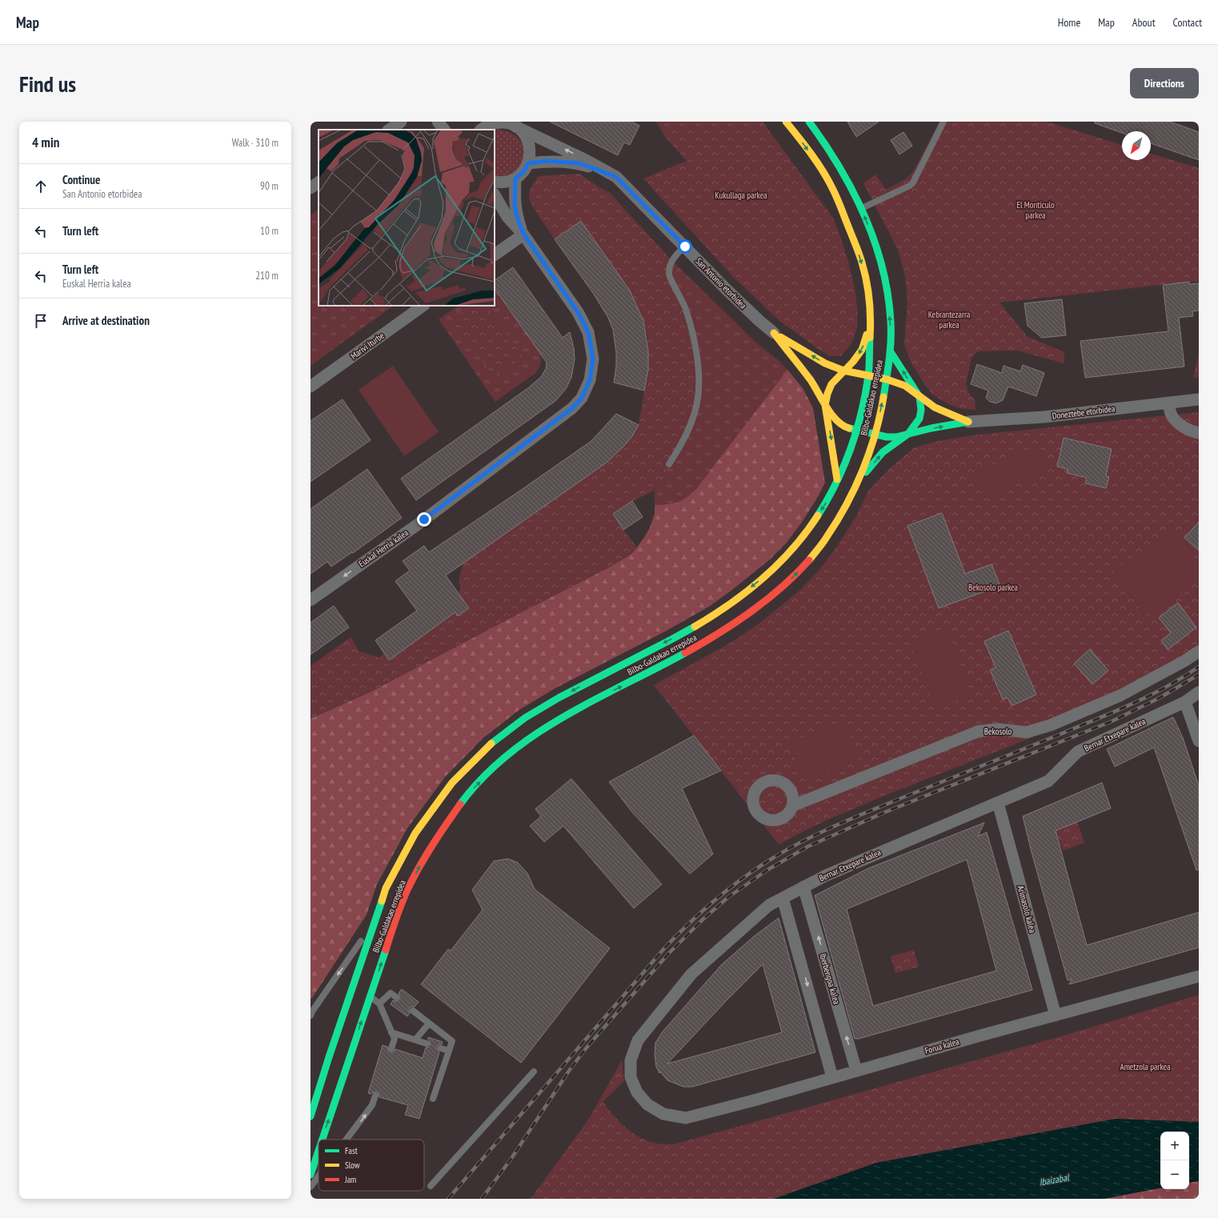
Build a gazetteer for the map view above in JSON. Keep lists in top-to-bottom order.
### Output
{
  "streets": {
    "highway": ["Bilbo-Galdakao errepidea"],
    "street": [
      "San Antonio etorbidea",
      "Marivi Iturbe",
      "Doneztebe etorbidea",
      "Euskal Herria kalea",
      "Bekosolo",
      "Bernar Etxepare kalea",
      "Arimasolo kalea",
      "Iberbengoa kalea",
      "Forua kalea"
    ]
  },
  "crossings": [
    ["Bernar Etxepare kalea", "Arimasolo kalea"],
    ["Bernar Etxepare kalea", "Iberbengoa kalea"],
    ["Bernar Etxepare kalea", "Forua kalea"],
    ["Arimasolo kalea", "Forua kalea"],
    ["Iberbengoa kalea", "Forua kalea"]
  ],
  "one_way": ["Euskal Herria kalea"],
  "water": ["Ibaizabal"],
  "parks": [
    "Kukullaga parkea",
    "El Monticulo parkea",
    "Kebrantezarra parkea",
    "Bekosolo parkea",
    "Ametzola parkea"
  ],
  "legend": ["Fast", "Slow", "Jam"],
  "north": "bottom left",
  "page": {
    "header": "Map",
    "nav": [
      "Home",
      "Map",
      "About",
      "Contact"
    ],
    "buttons": "Directions",
    "title": "Find us",
    "heading": ["4 min", "Walk · 310 m"],
    "list": [
      ["Continue", "San Antonio etorbidea", "90 m"],
      ["Turn left", "10 m"],
      ["Turn left", "Euskal Herria kalea", "210 m"],
      "Arrive at destination"
    ],
    "map_buttons": ["+", "−"]
  }
}
